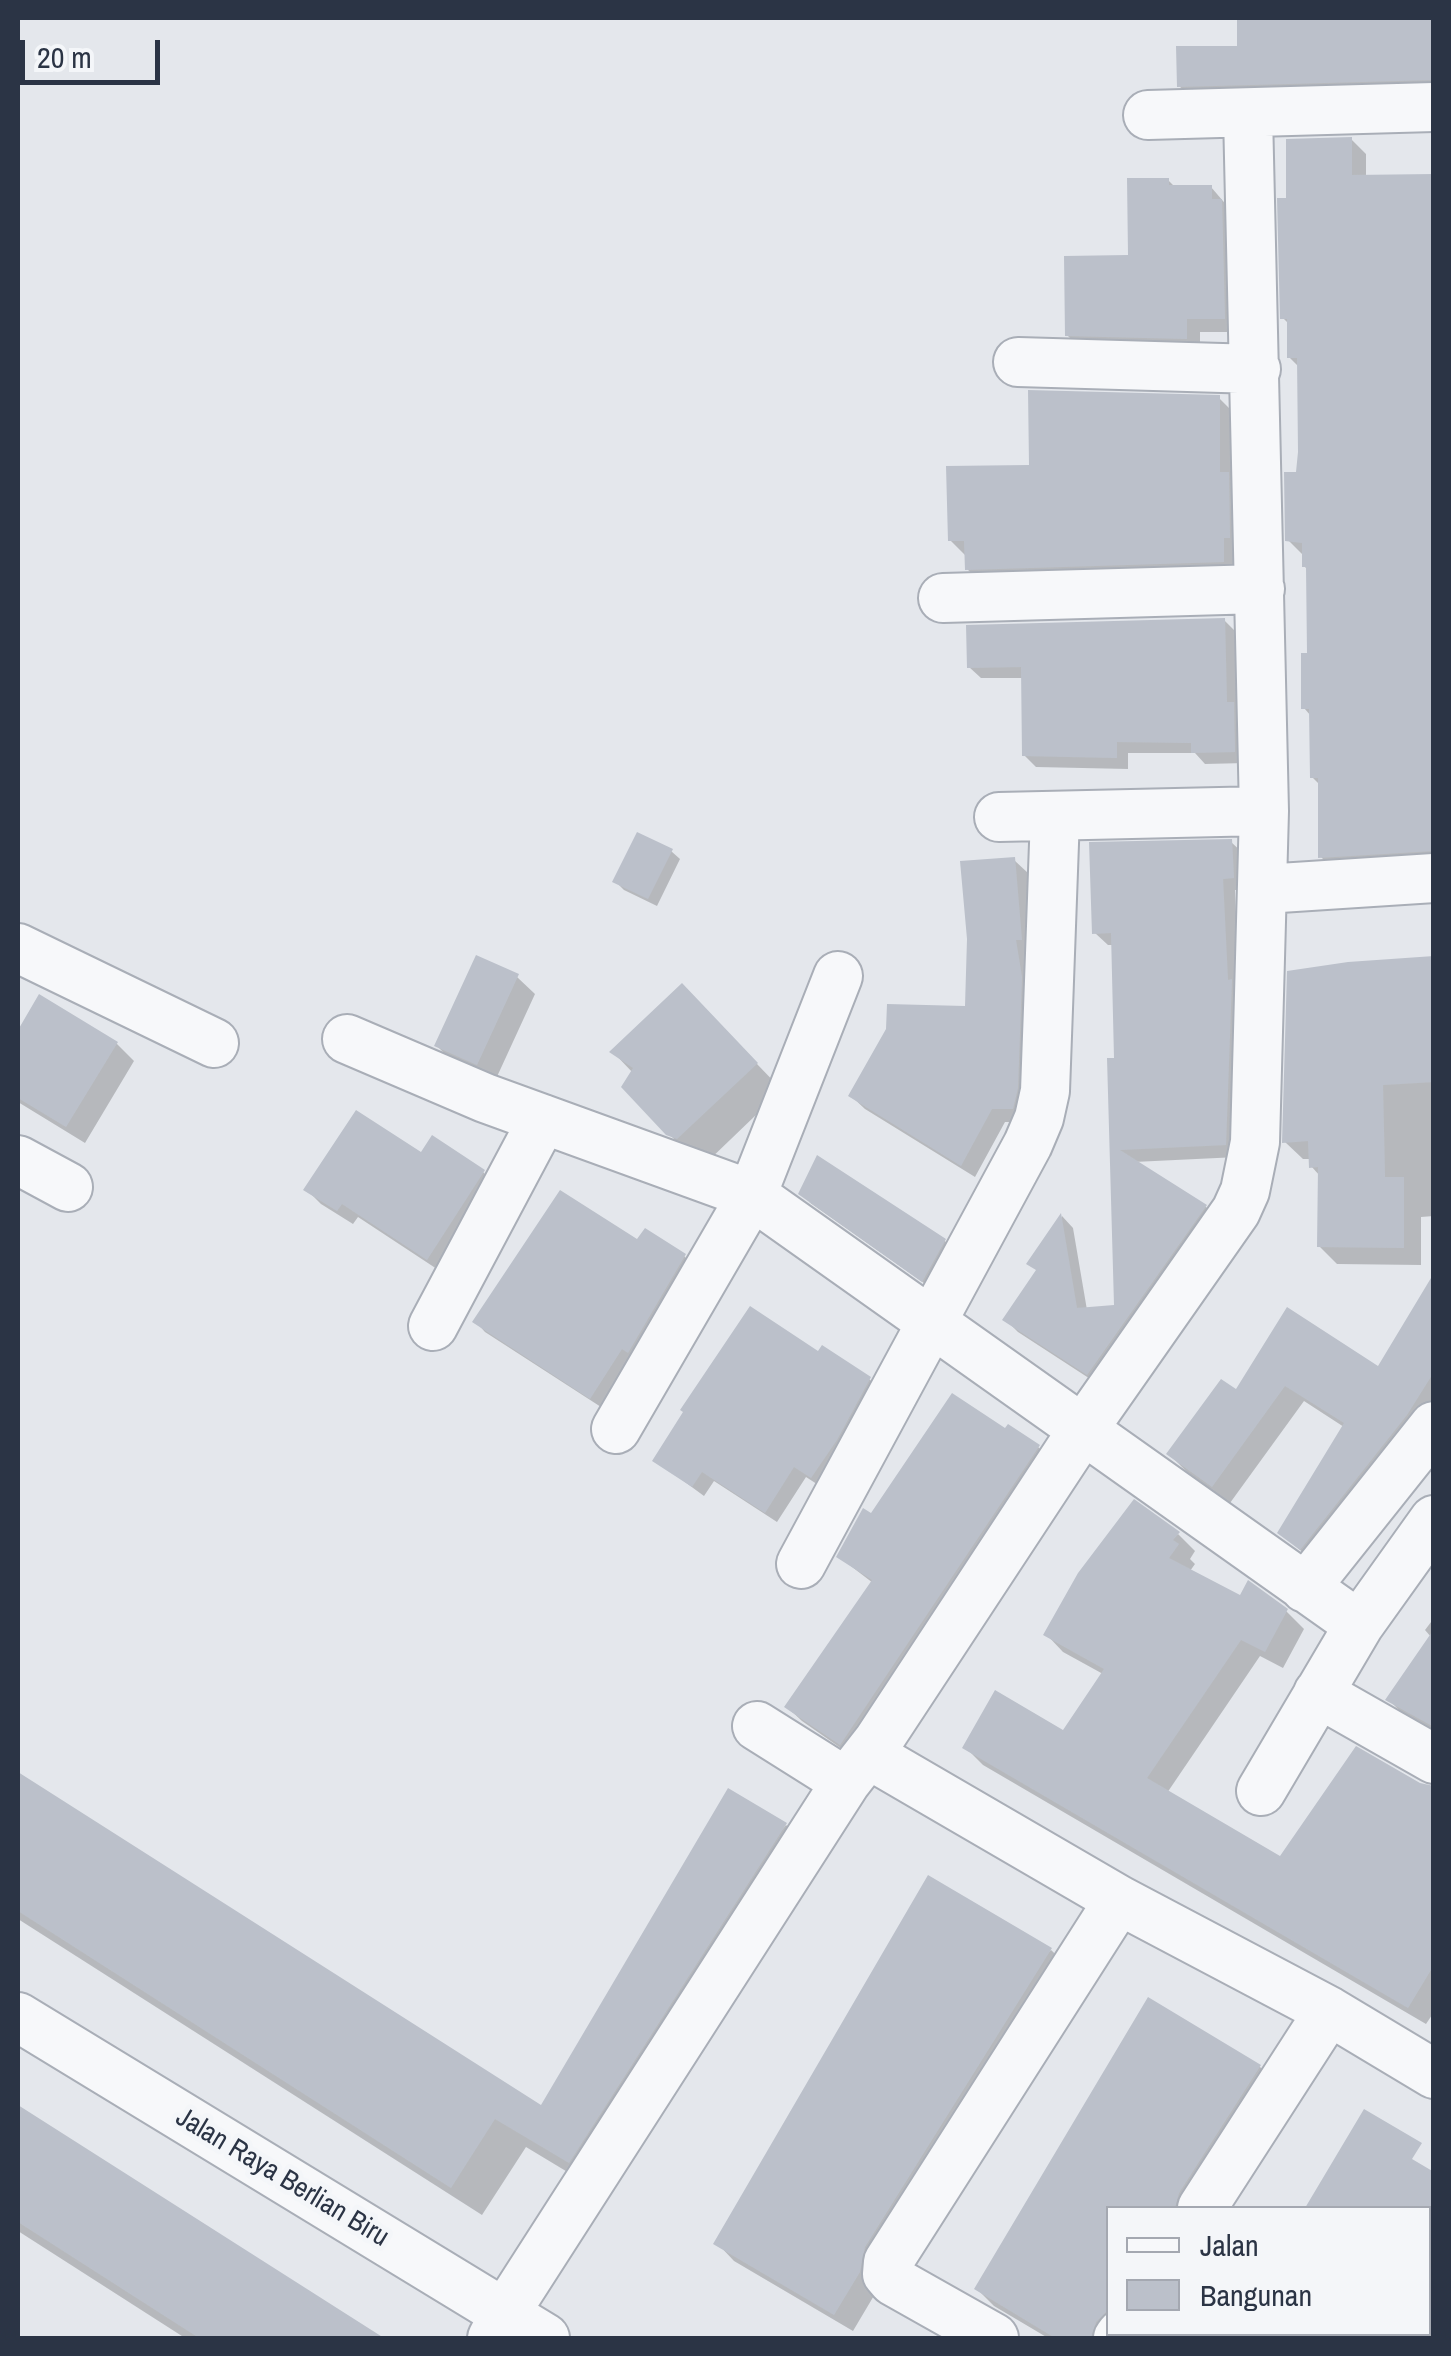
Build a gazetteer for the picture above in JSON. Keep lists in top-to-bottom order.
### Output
{
  "streets": {
    "street": ["Jalan Raya Berlian Biru"]
  },
  "legend": ["Jalan", "Bangunan"],
  "scale_bar": "20 m"
}
